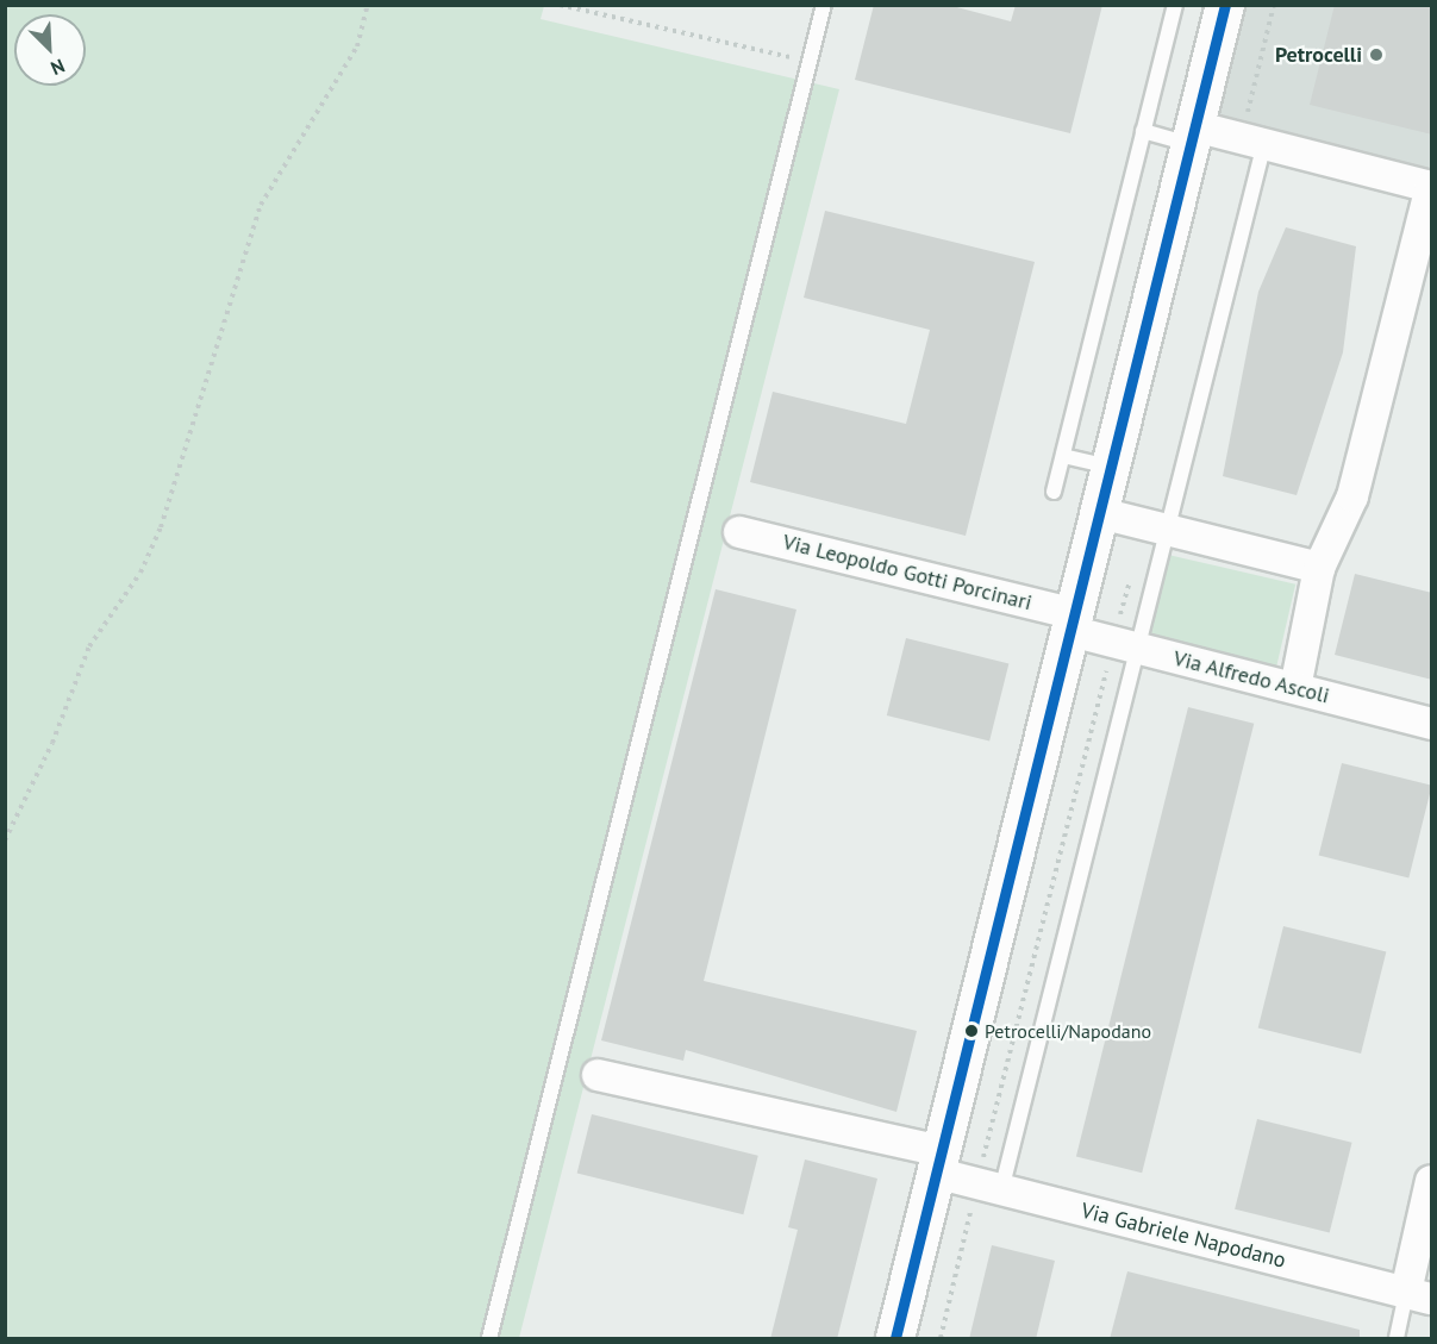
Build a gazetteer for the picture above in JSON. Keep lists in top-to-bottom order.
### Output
{
  "streets": {
    "street": ["Via Leopoldo Gotti Porcinari", "Via Alfredo Ascoli", "Via Gabriele Napodano"]
  },
  "crossings": [
    ["Via Leopoldo Gotti Porcinari", "Via Alfredo Ascoli"]
  ],
  "places": ["Petrocelli", "Petrocelli/Napodano"],
  "north": "bottom right"
}
